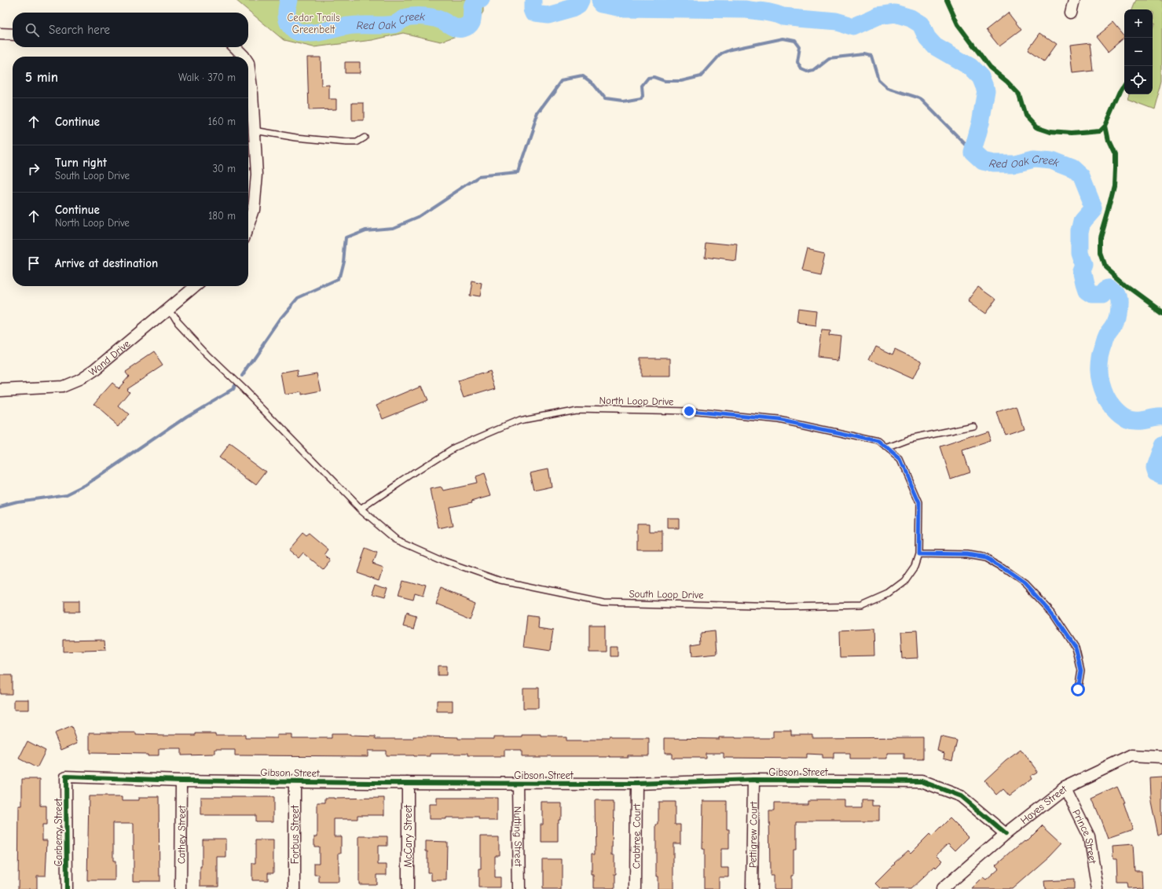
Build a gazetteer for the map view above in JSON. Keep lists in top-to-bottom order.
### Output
{
  "streets": {
    "street": [
      "Wand Drive",
      "Gibson Street",
      "Hayes Street",
      "Carberry Street",
      "Cathey Street",
      "Forbus Street",
      "Pettigrew Court",
      "McCary Street",
      "Nutting Street",
      "Crabtree Court",
      "Prince Street"
    ],
    "lane": ["North Loop Drive", "South Loop Drive"]
  },
  "crossings": [
    ["Wand Drive", "South Loop Drive"],
    ["North Loop Drive", "South Loop Drive"],
    ["Gibson Street", "Hayes Street"],
    ["Gibson Street", "Carberry Street"],
    ["Gibson Street", "Cathey Street"],
    ["Gibson Street", "Forbus Street"],
    ["Gibson Street", "Pettigrew Court"],
    ["Gibson Street", "McCary Street"],
    ["Gibson Street", "Nutting Street"],
    ["Gibson Street", "Crabtree Court"],
    ["Hayes Street", "Prince Street"]
  ],
  "water": ["Red Oak Creek"],
  "parks": ["Cedar Trails Greenbelt"],
  "page": {
    "map_buttons": ["+", "−"],
    "search": "Search here",
    "heading": ["5 min", "Walk · 370 m"],
    "list": [
      ["Continue", "160 m"],
      ["Turn right", "South Loop Drive", "30 m"],
      ["Continue", "North Loop Drive", "180 m"],
      "Arrive at destination"
    ]
  }
}
